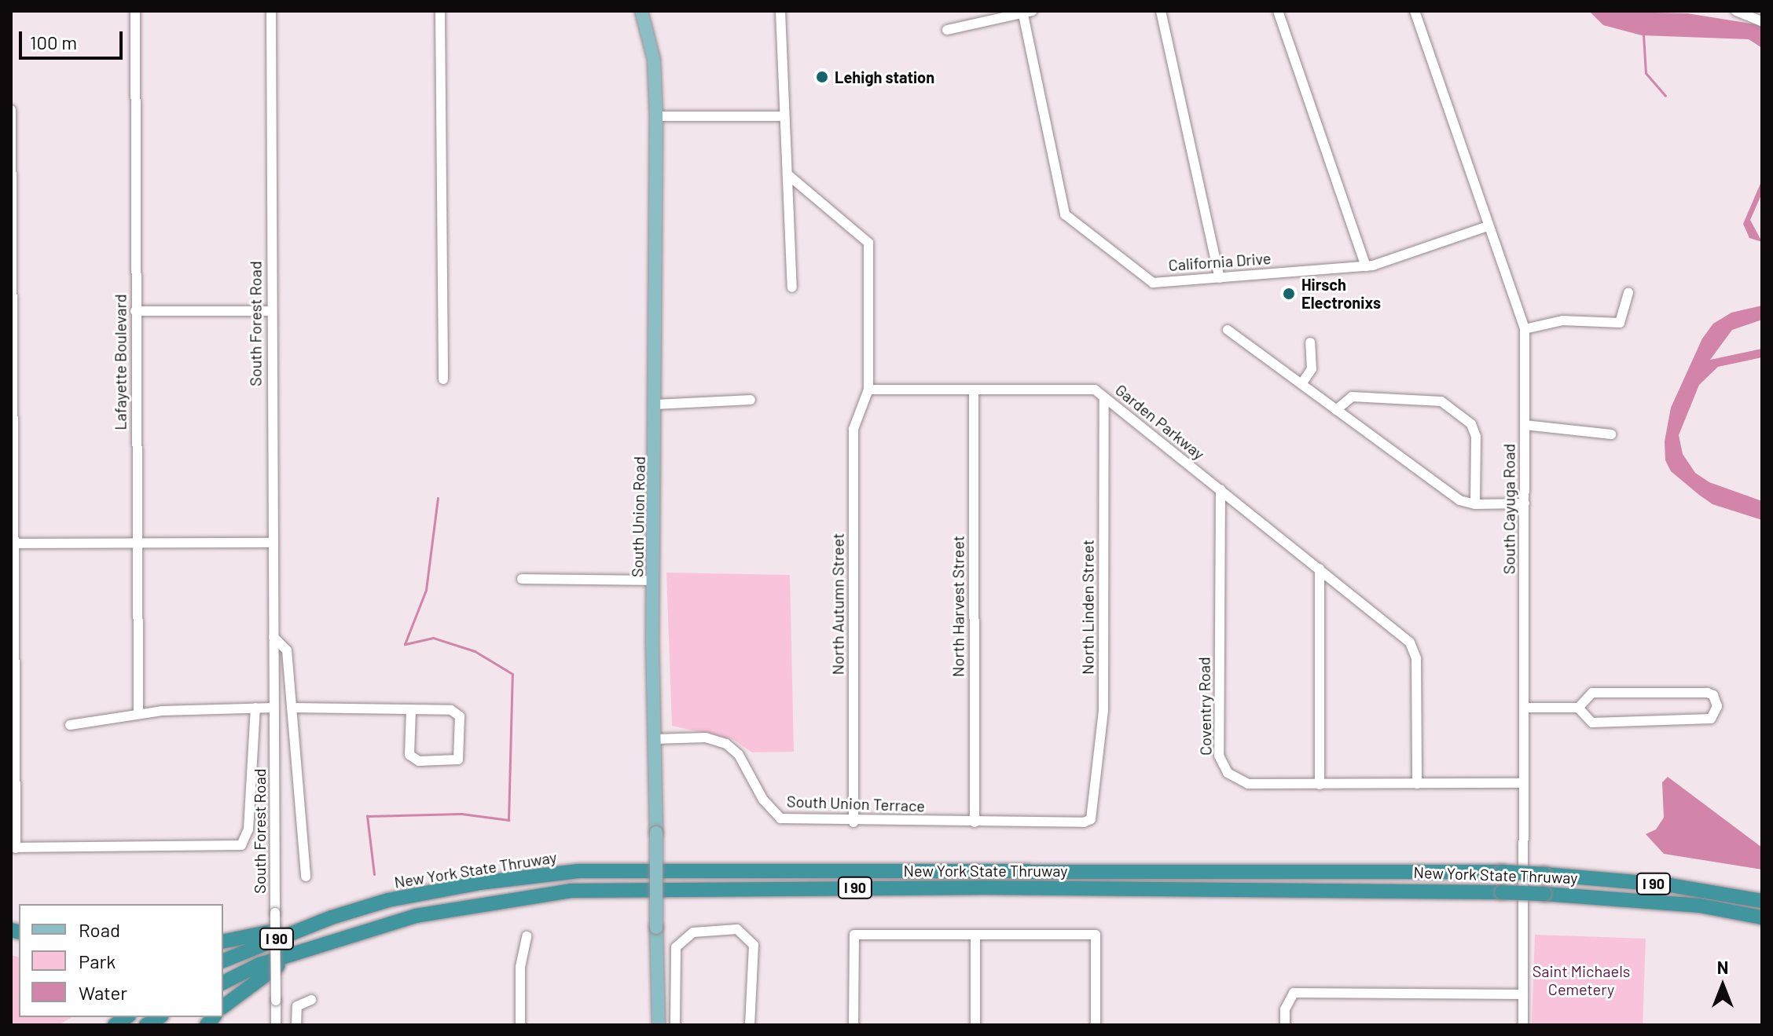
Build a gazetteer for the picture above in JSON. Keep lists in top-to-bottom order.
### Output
{
  "streets": {
    "highway": ["New York State Thruway", "I 90"],
    "main road": ["South Union Road"],
    "street": [
      "California Drive",
      "South Forest Road",
      "Lafayette Boulevard",
      "Garden Parkway",
      "South Cayuga Road",
      "North Autumn Street",
      "North Harvest Street",
      "North Linden Street",
      "Coventry Road",
      "South Union Terrace"
    ]
  },
  "crossings": [
    ["California Drive", "South Cayuga Road"],
    ["Garden Parkway", "North Autumn Street"],
    ["Garden Parkway", "North Harvest Street"],
    ["Garden Parkway", "North Linden Street"],
    ["Garden Parkway", "Coventry Road"],
    ["South Cayuga Road", "Coventry Road"],
    ["South Union Road", "South Union Terrace"],
    ["North Autumn Street", "South Union Terrace"],
    ["North Harvest Street", "South Union Terrace"],
    ["North Linden Street", "South Union Terrace"]
  ],
  "parks": ["Saint Michaels Cemetery"],
  "places": ["Lehigh station", "Hirsch Electronixs"],
  "legend": ["Road", "Park", "Water"],
  "scale_bar": "100 m",
  "north": "top"
}
